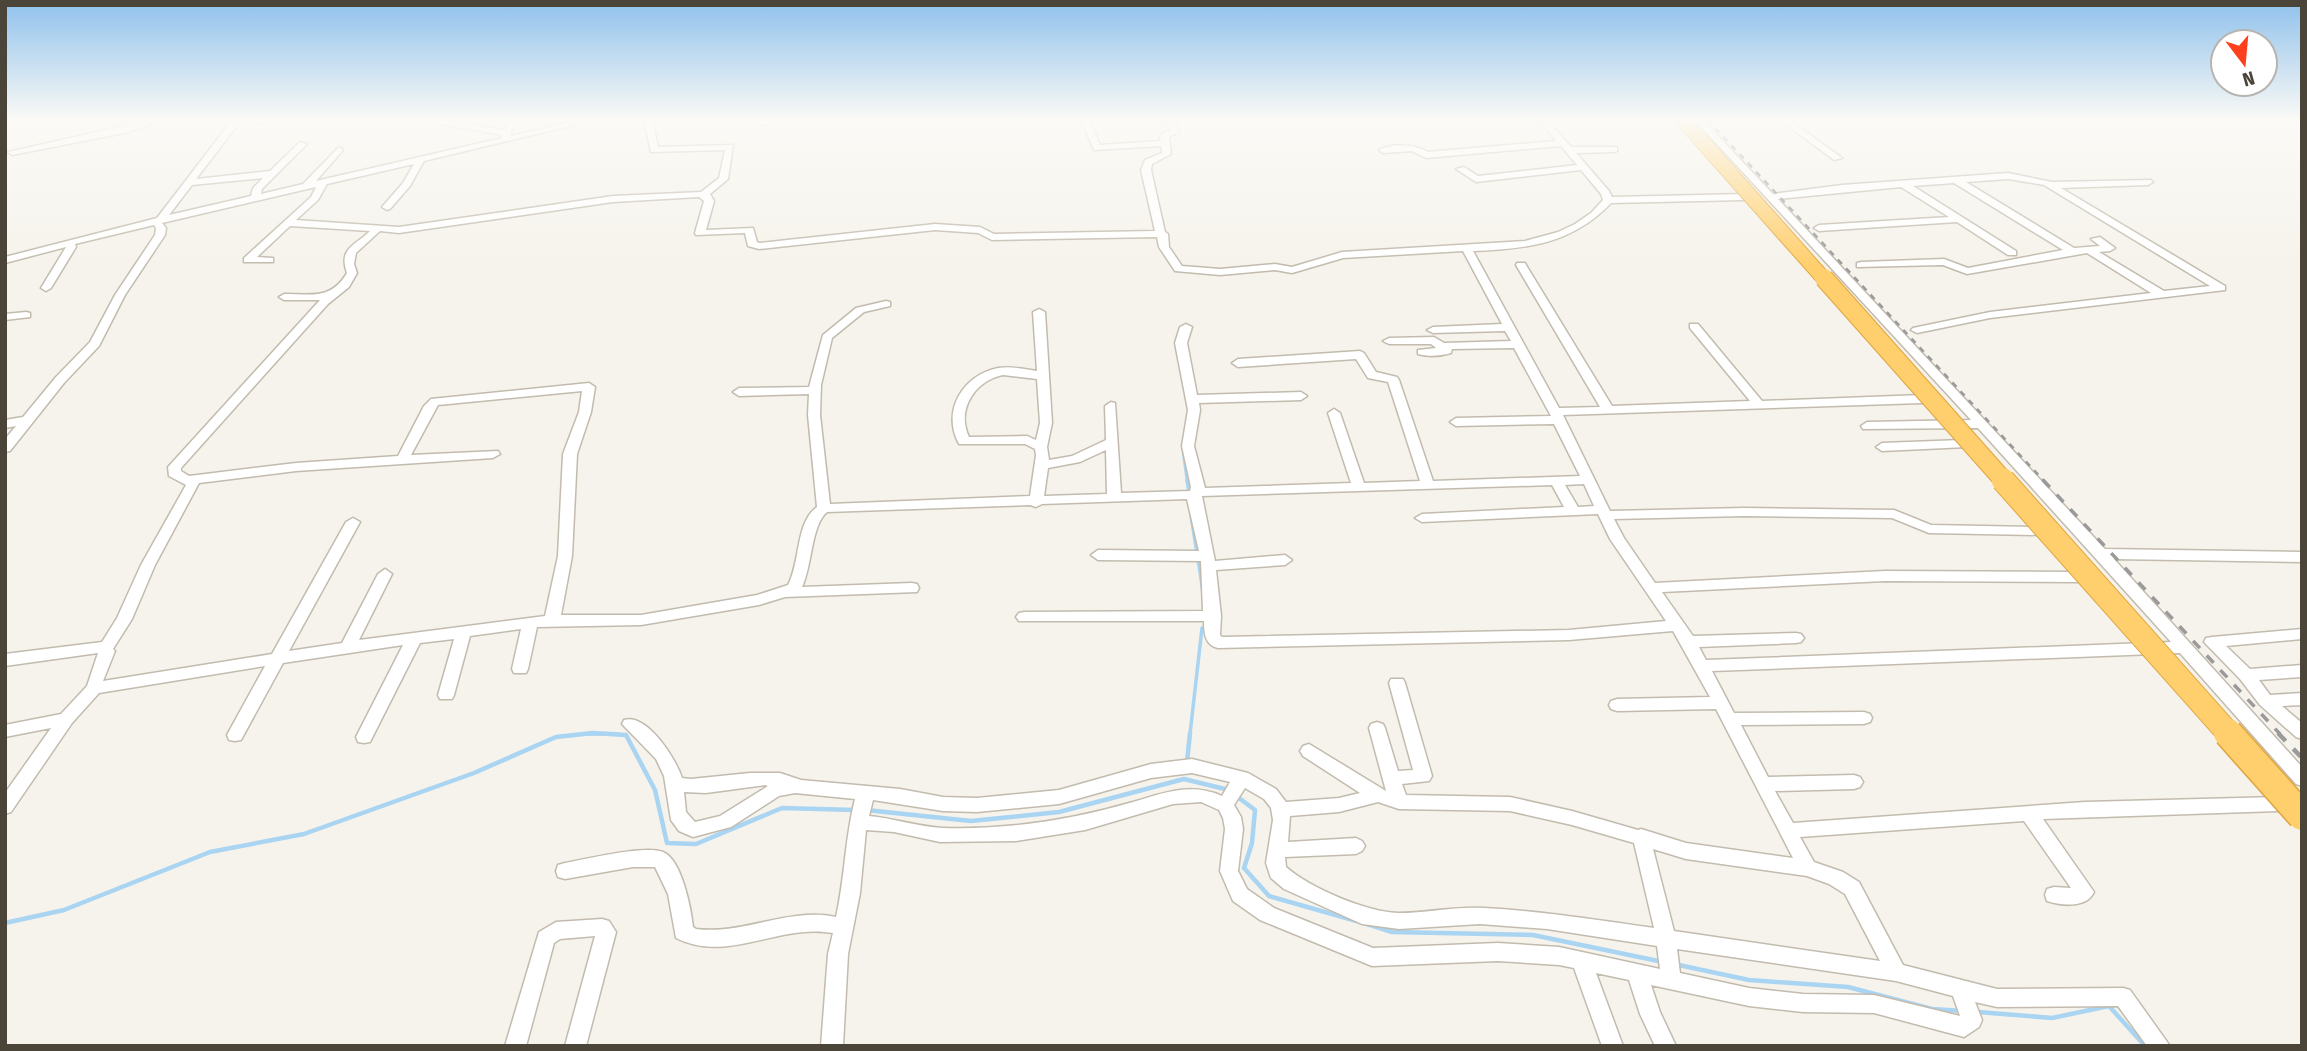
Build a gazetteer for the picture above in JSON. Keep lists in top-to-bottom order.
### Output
{
  "north": "bottom"
}
